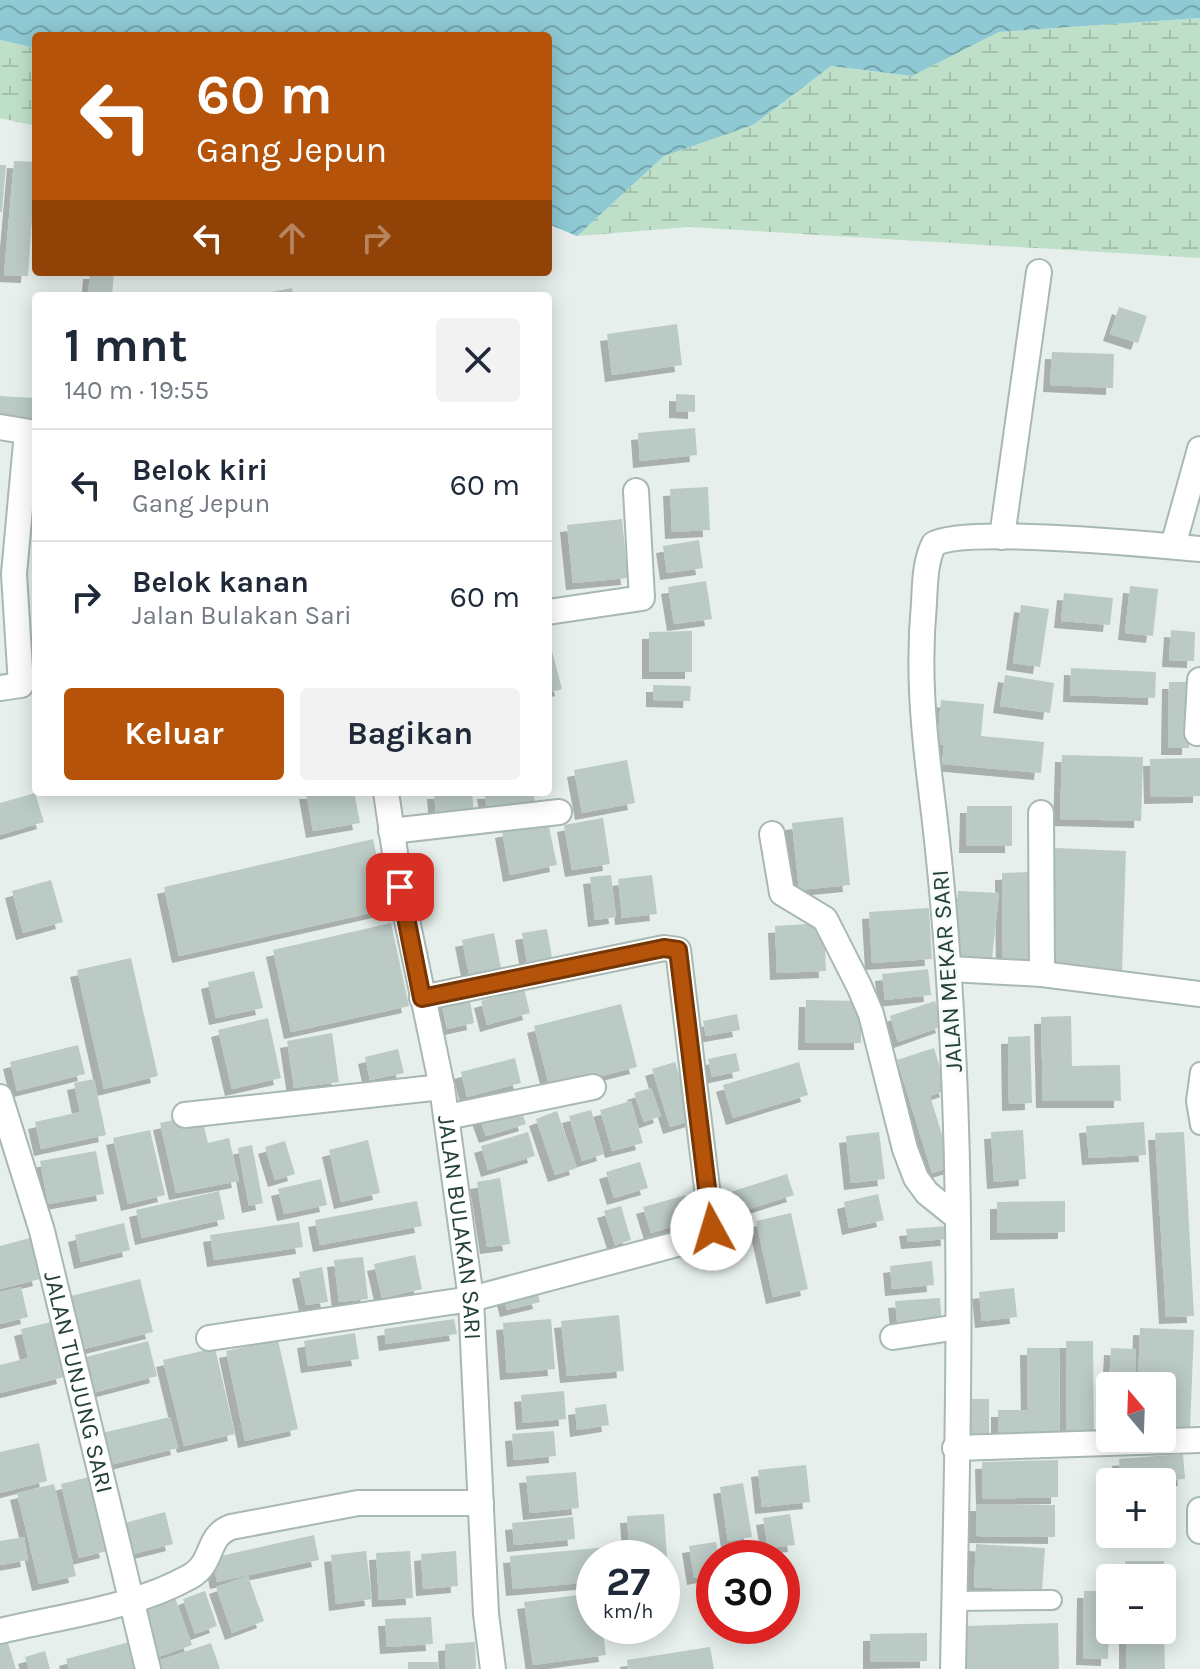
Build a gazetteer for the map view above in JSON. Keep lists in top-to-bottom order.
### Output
{
  "streets": {
    "street": ["JALAN MEKAR SARI", "JALAN BULAKAN SARI", "JALAN TUNJUNG SARI"]
  },
  "north": "top",
  "page": {
    "turn": ["60 m", "Gang Jepun"],
    "heading": ["1 mnt", "140 m · 19:55"],
    "list": [
      {
        "name": "Belok kiri",
        "note": "Gang Jepun",
        "value": "60 m"
      },
      {
        "name": "Belok kanan",
        "note": "Jalan Bulakan Sari",
        "value": "60 m"
      }
    ],
    "buttons": ["Keluar", "Bagikan"],
    "map_buttons": ["+", "−"],
    "speed": "27 km/h",
    "limit": "30"
  }
}
